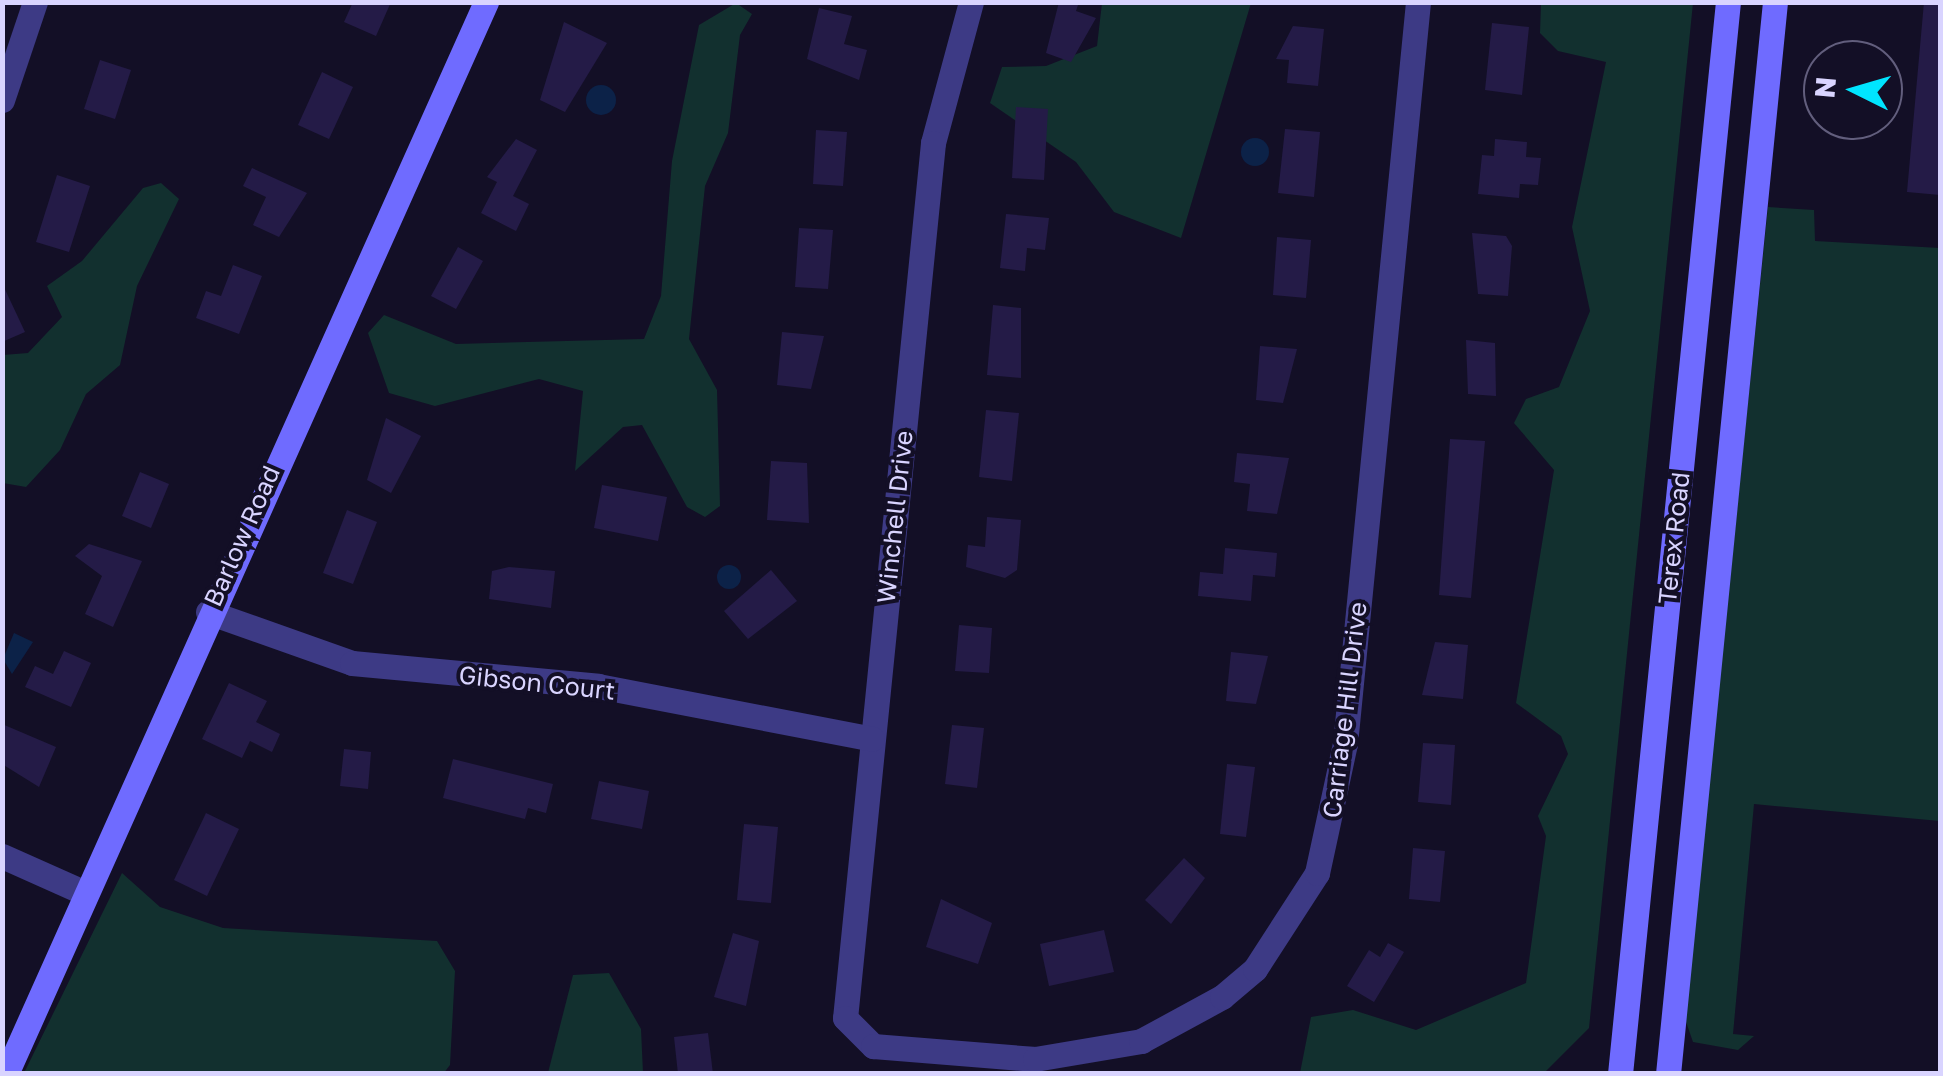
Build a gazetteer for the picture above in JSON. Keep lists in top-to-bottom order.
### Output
{
  "streets": {
    "street": [
      "Winchell Drive",
      "Barlow Road",
      "Terex Road",
      "Gibson Court",
      "Carriage Hill Drive"
    ]
  },
  "crossings": [
    ["Winchell Drive", "Gibson Court"],
    ["Winchell Drive", "Carriage Hill Drive"],
    ["Barlow Road", "Gibson Court"]
  ],
  "north": "left"
}
